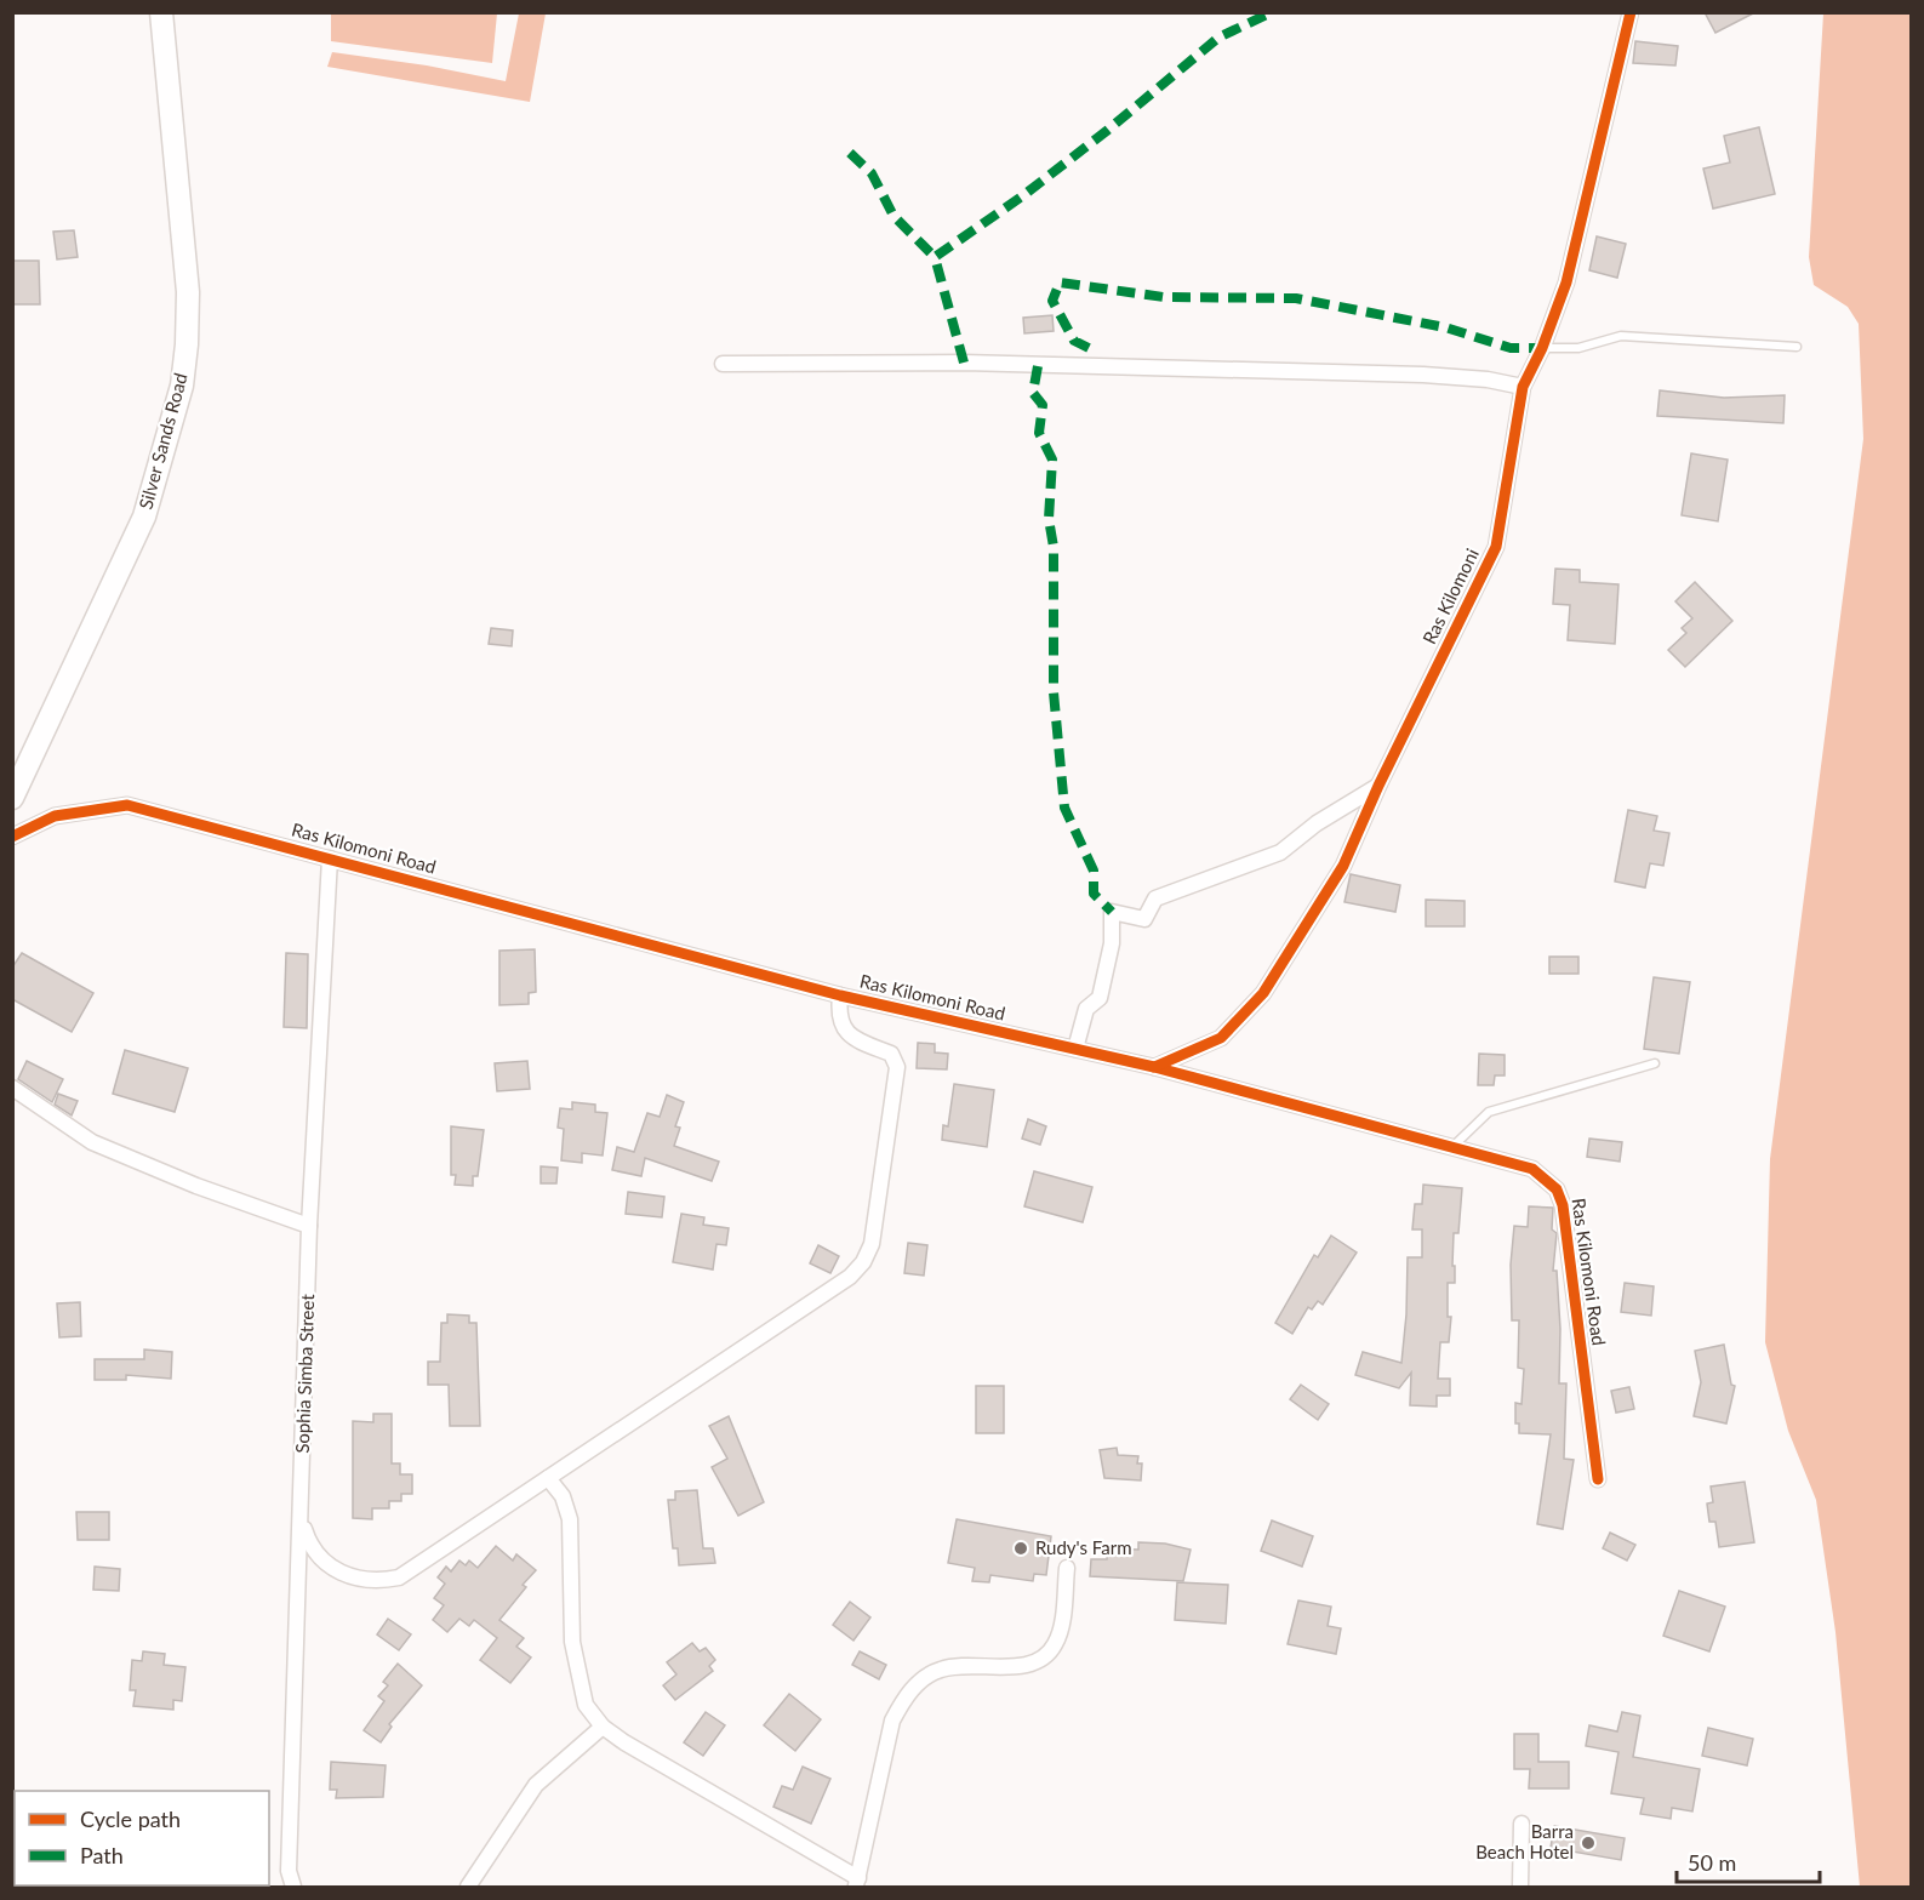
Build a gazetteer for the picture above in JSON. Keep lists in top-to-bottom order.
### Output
{
  "streets": {
    "street": [
      "Silver Sands Road",
      "Ras Kilomoni",
      "Ras Kilomoni Road",
      "Sophia Simba Street"
    ]
  },
  "crossings": [
    ["Ras Kilomoni", "Ras Kilomoni Road"],
    ["Ras Kilomoni Road", "Sophia Simba Street"]
  ],
  "places": ["Rudy's Farm", "Barra Beach Hotel"],
  "legend": ["Cycle path", "Path"],
  "scale_bar": "50 m"
}
